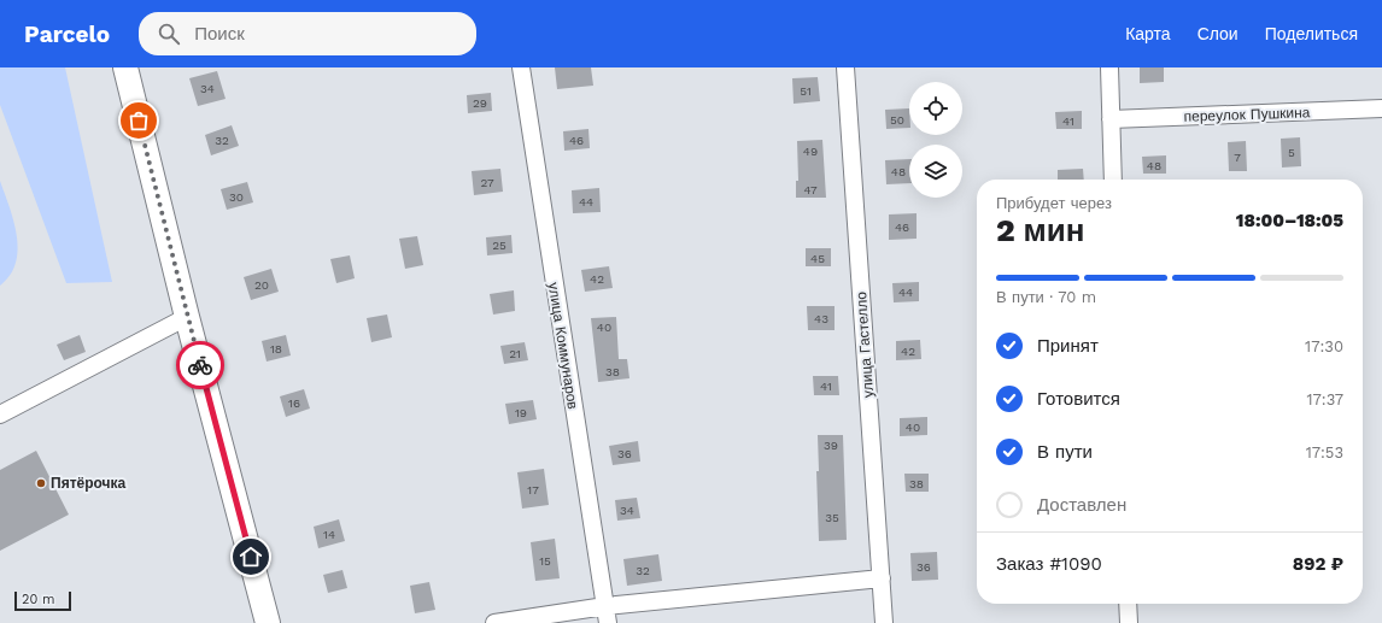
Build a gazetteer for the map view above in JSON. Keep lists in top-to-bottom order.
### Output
{
  "streets": {
    "street": ["переулок Пушкина", "улица Гастелло", "улица Коммунаров"]
  },
  "places": ["Пятёрочка"],
  "house_numbers": [
    "34",
    "51",
    "29",
    "50",
    "41",
    "32",
    "46",
    "49",
    "5",
    "7",
    "48",
    "48",
    "27",
    "47",
    "30",
    "44",
    "46",
    "25",
    "45",
    "42",
    "20",
    "44",
    "43",
    "40",
    "18",
    "42",
    "21",
    "38",
    "41",
    "16",
    "19",
    "40",
    "39",
    "36",
    "38",
    "17",
    "34",
    "35",
    "14",
    "15",
    "36",
    "32"
  ],
  "scale_bar": "20 m",
  "page": {
    "header": "Parcelo",
    "search": "Поиск",
    "nav": ["Карта", "Слои", "Поделиться"],
    "heading": ["2 мин", "Прибудет через", "18:00–18:05"],
    "panel": ["Заказ #1090", "892 ₽"],
    "bar": "В пути · 70 m",
    "list": [
      ["Принят", "17:30"],
      ["Готовится", "17:37"],
      ["В пути", "17:53"],
      "Доставлен"
    ],
    "scale": "20 m"
  }
}
